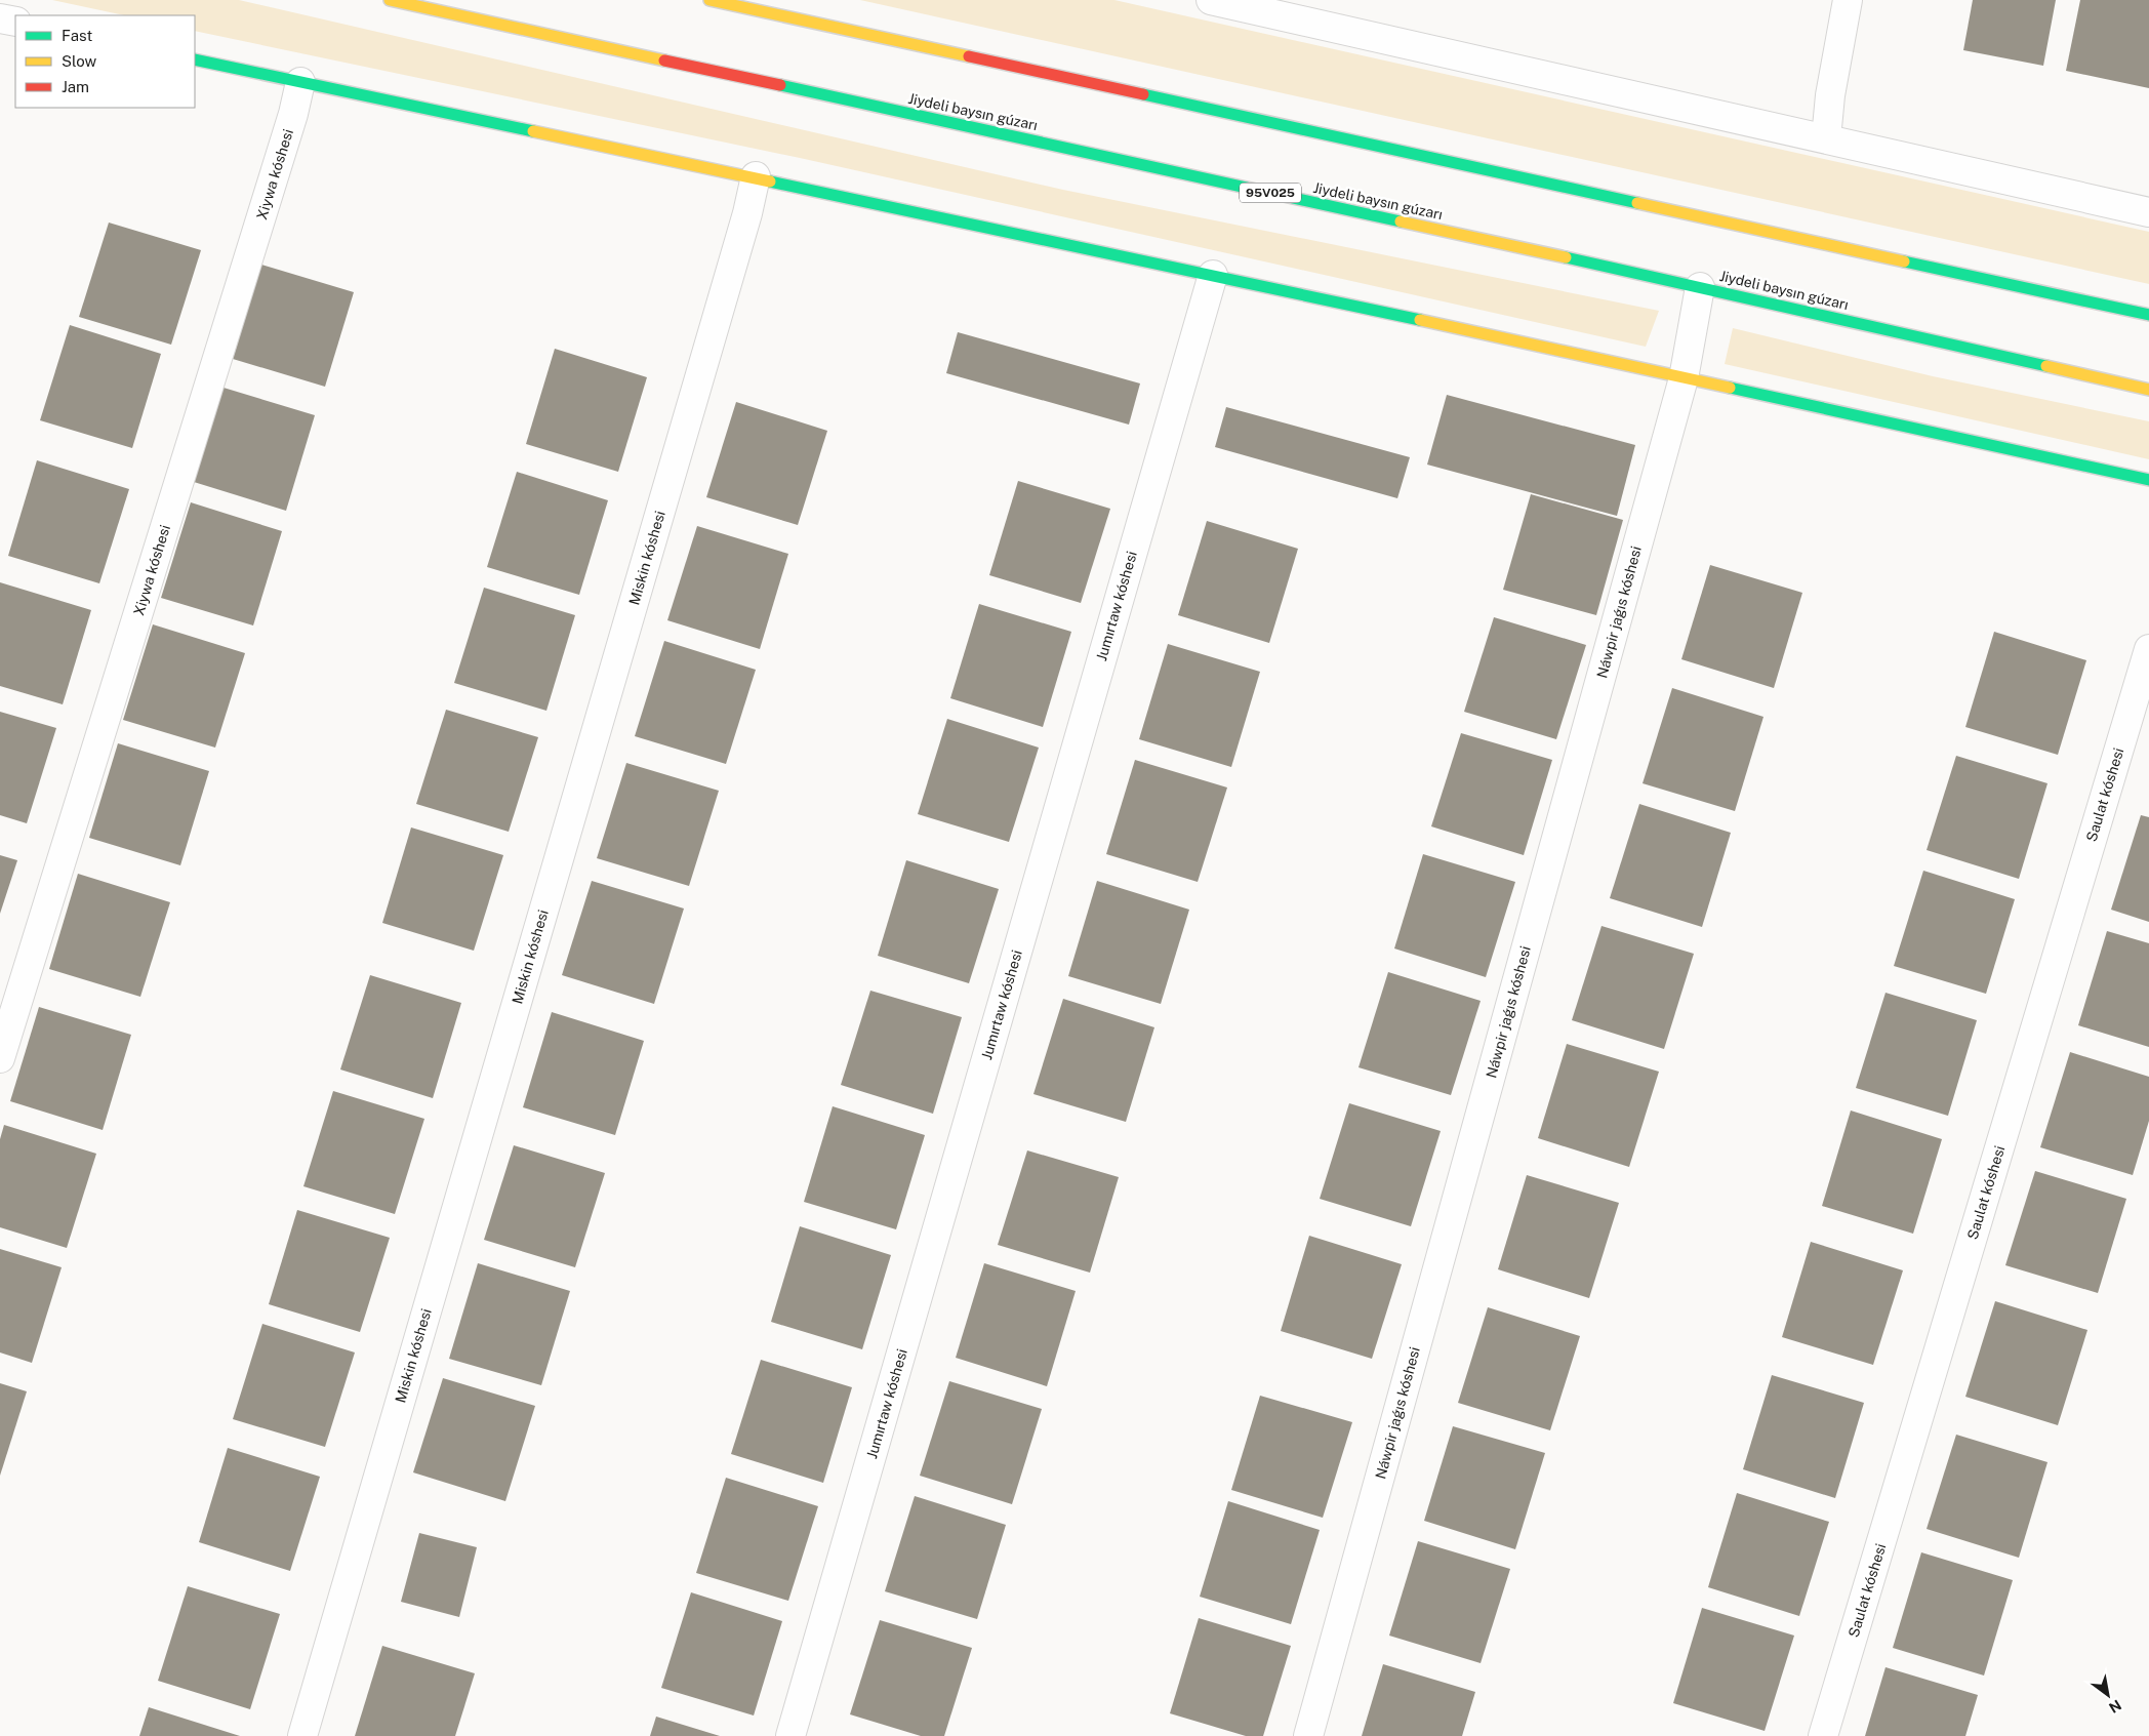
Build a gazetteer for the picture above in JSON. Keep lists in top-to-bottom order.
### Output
{
  "streets": {
    "main road": ["Jiydeli baysın gúzarı", "95V025"],
    "street": [
      "Xiywa kóshesi",
      "Miskin kóshesi",
      "Jumırtaw kóshesi",
      "Náwpir jaǵıs kóshesi",
      "Saulat kóshesi"
    ]
  },
  "crossings": [
    ["Jiydeli baysın gúzarı", "Náwpir jaǵıs kóshesi"]
  ],
  "legend": ["Fast", "Slow", "Jam"],
  "north": "bottom right"
}
